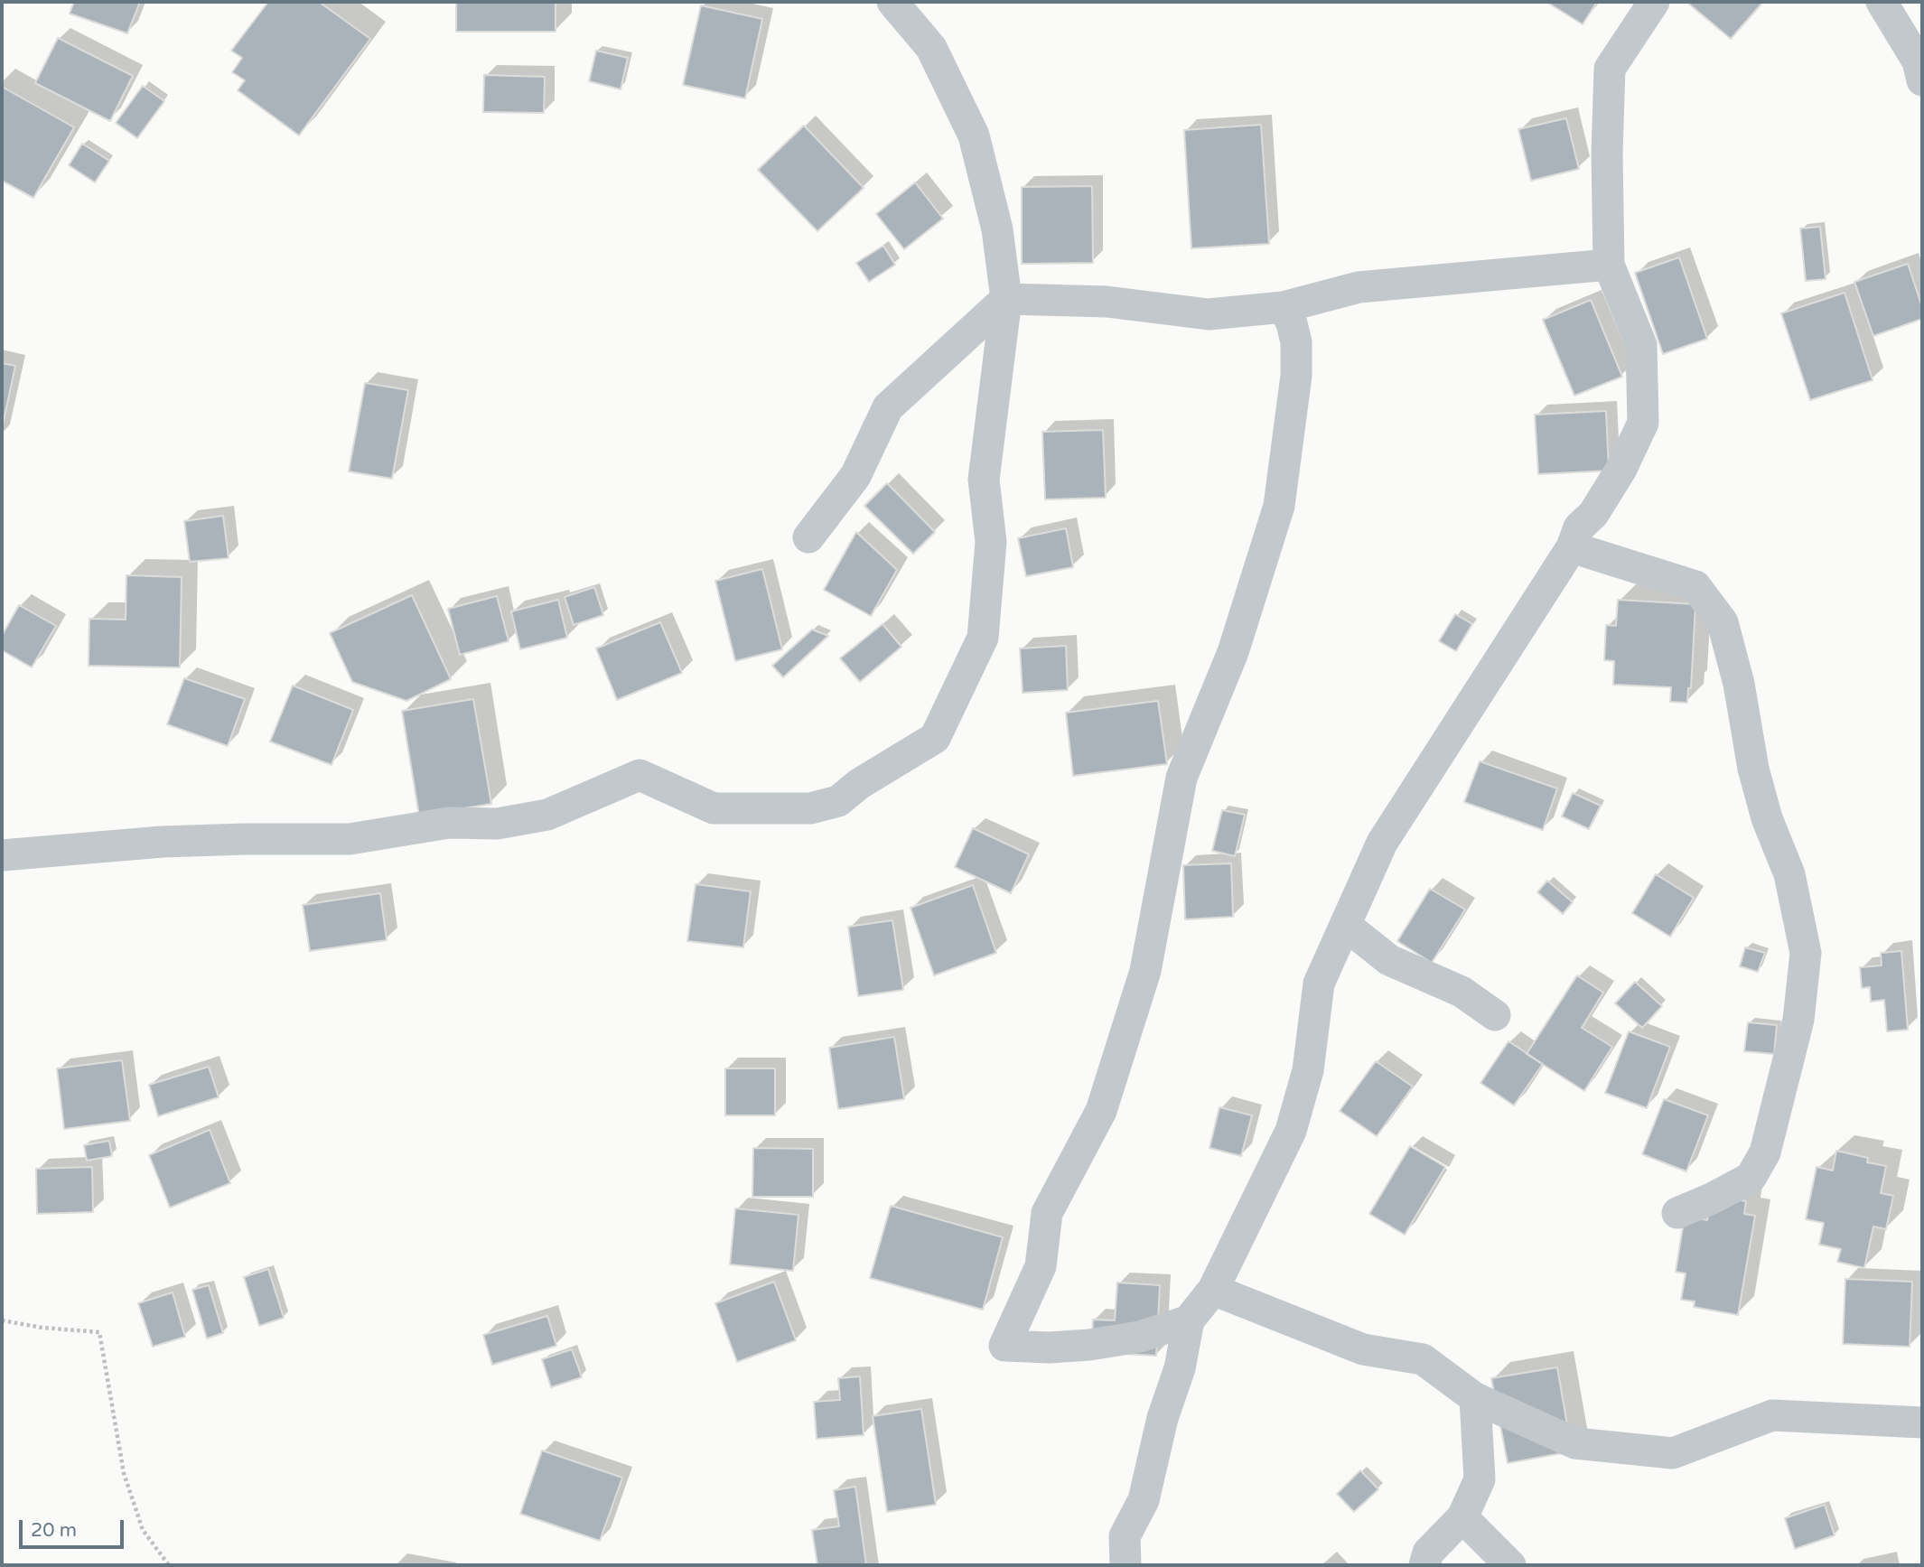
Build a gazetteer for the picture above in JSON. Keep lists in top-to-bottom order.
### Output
{
  "scale_bar": "20 m"
}
